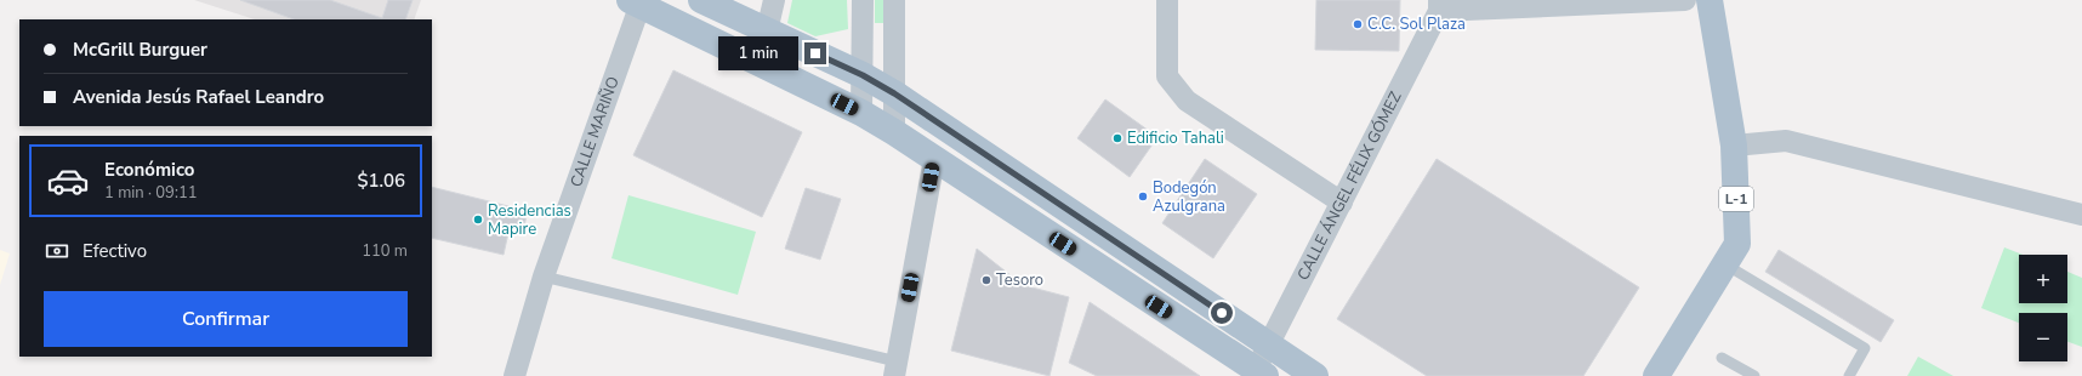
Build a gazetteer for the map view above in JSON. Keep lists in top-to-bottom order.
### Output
{
  "streets": {
    "main road": ["L-1"],
    "street": ["CALLE MARIÑO", "CALLE ÁNGEL FÉLIX GÓMEZ"]
  },
  "places": [
    "C.C. Sol Plaza",
    "Edificio Tahali",
    "Bodegón Azulgrana",
    "Residencias Mapire",
    "Tesoro"
  ],
  "page": {
    "banner": ["McGrill Burguer", "Avenida Jesús Rafael Leandro"],
    "bubble": "1 min",
    "list": [
      {
        "name": "Económico",
        "note": "1 min · 09:11",
        "value": "$1.06"
      }
    ],
    "pay": ["Efectivo", "110 m"],
    "map_buttons": ["+", "−"],
    "buttons": "Confirmar"
  }
}
